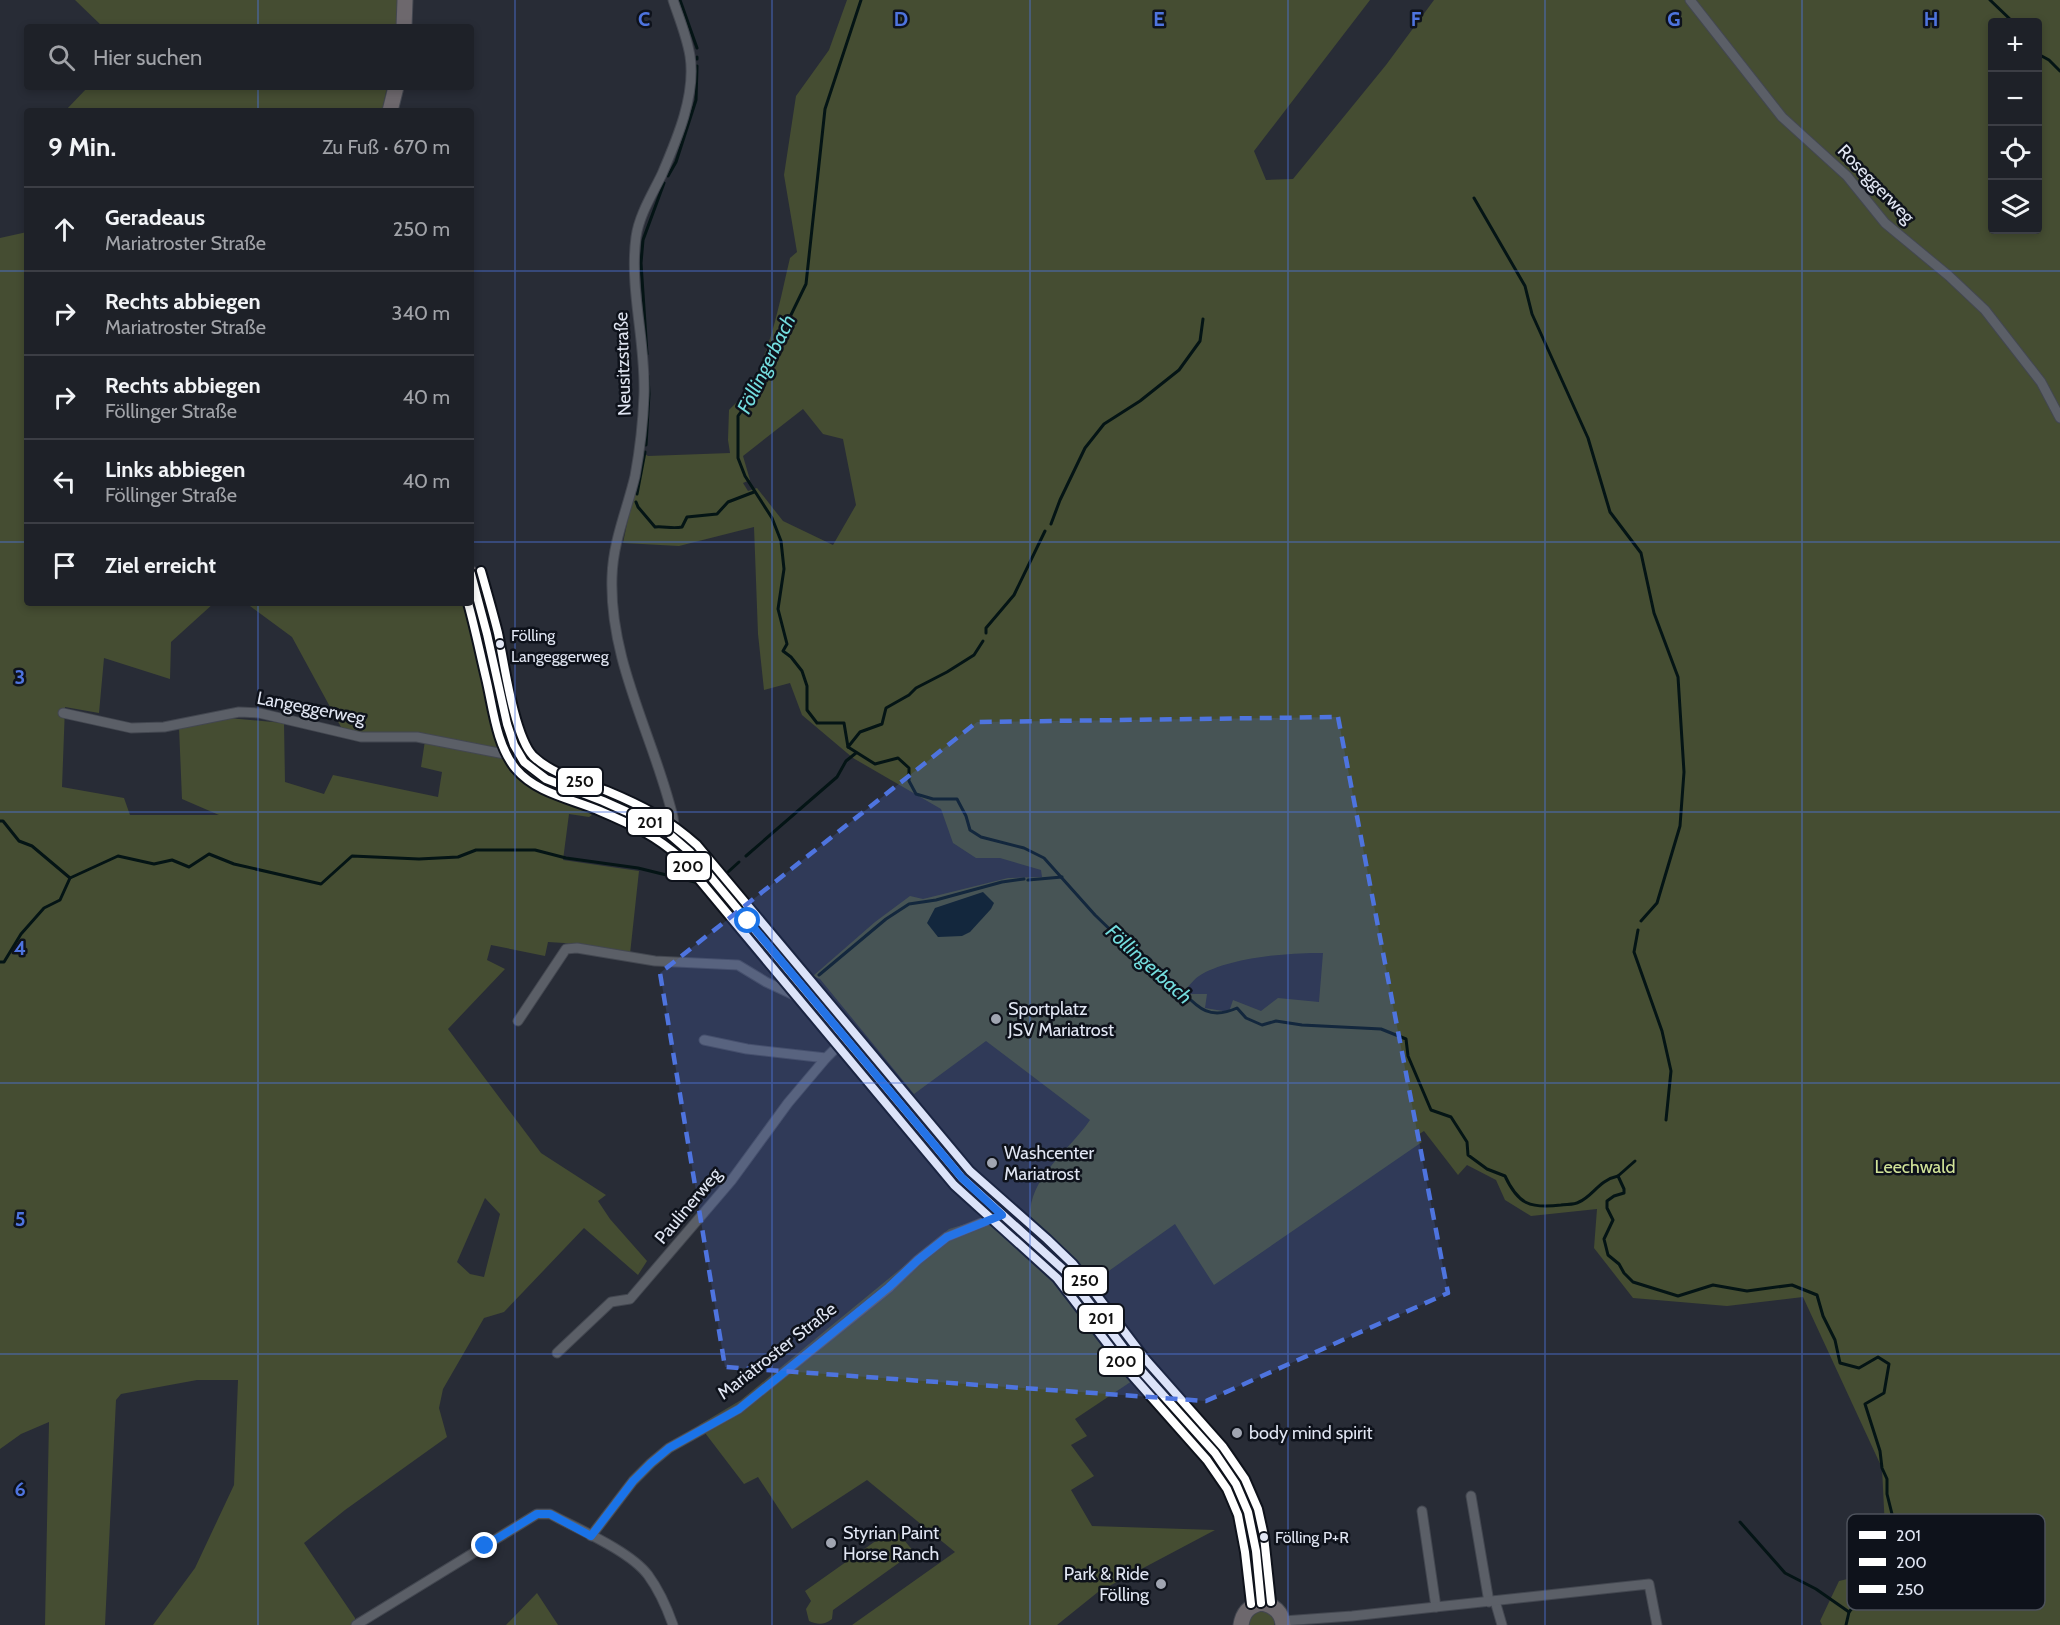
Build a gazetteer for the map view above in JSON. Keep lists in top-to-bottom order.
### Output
{
  "streets": {
    "street": [
      "Roseggerweg",
      "Neusitzstraße",
      "Langeggerweg",
      "Paulinerweg",
      "Mariatroster Straße"
    ]
  },
  "water": ["Föllingerbach"],
  "parks": ["Leechwald"],
  "places": [
    "Fölling Langeggerweg",
    "Sportplatz JSV Mariatrost",
    "Washcenter Mariatrost",
    "body mind spirit",
    "Fölling P+R",
    "Styrian Paint Horse Ranch",
    "Park & Ride Fölling"
  ],
  "lines": ["transit line 250", "transit line 201", "transit line 200"],
  "legend": ["201", "200", "250"],
  "page": {
    "map_buttons": ["+", "−"],
    "search": "Hier suchen",
    "heading": ["9 Min.", "Zu Fuß · 670 m"],
    "list": [
      ["Geradeaus", "Mariatroster Straße", "250 m"],
      ["Rechts abbiegen", "Mariatroster Straße", "340 m"],
      ["Rechts abbiegen", "Föllinger Straße", "40 m"],
      ["Links abbiegen", "Föllinger Straße", "40 m"],
      "Ziel erreicht"
    ]
  },
  "grid": {
    "columns": [
      "C",
      "D",
      "E",
      "F",
      "G",
      "H"
    ],
    "rows": [
      "3",
      "4",
      "5",
      "6"
    ]
  }
}
